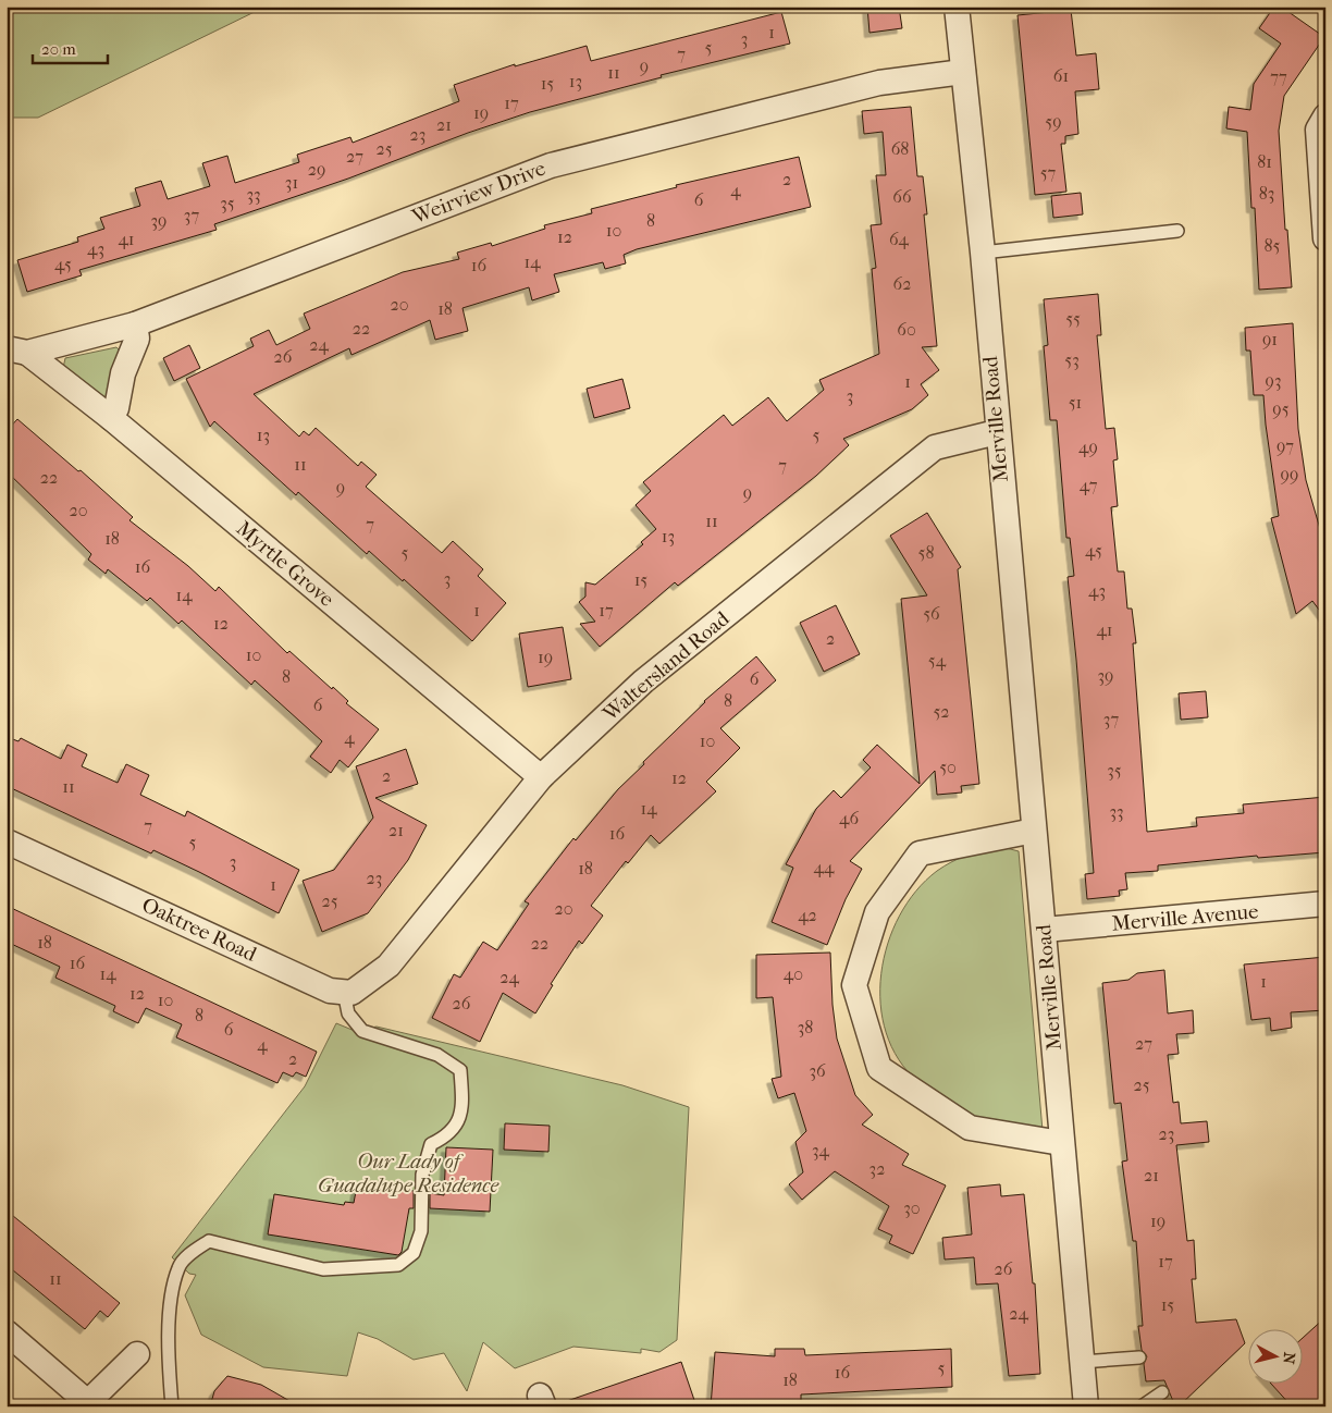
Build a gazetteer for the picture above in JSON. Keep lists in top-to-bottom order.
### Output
{
  "streets": {
    "street": [
      "Weirview Drive",
      "Merville Road",
      "Myrtle Grove",
      "Waltersland Road",
      "Merville Avenue",
      "Oaktree Road"
    ]
  },
  "crossings": [
    ["Weirview Drive", "Merville Road"],
    ["Weirview Drive", "Myrtle Grove"],
    ["Merville Road", "Waltersland Road"],
    ["Merville Road", "Merville Avenue"],
    ["Myrtle Grove", "Waltersland Road"],
    ["Waltersland Road", "Oaktree Road"]
  ],
  "parks": ["Our Lady of Guadalupe Residence"],
  "house_numbers": [
    "1",
    "3",
    "5",
    "7",
    "9",
    "11",
    "61",
    "77",
    "13",
    "15",
    "17",
    "19",
    "59",
    "21",
    "23",
    "25",
    "68",
    "27",
    "81",
    "29",
    "57",
    "2",
    "31",
    "4",
    "83",
    "33",
    "66",
    "6",
    "35",
    "37",
    "39",
    "8",
    "10",
    "12",
    "41",
    "64",
    "85",
    "43",
    "14",
    "45",
    "16",
    "62",
    "20",
    "18",
    "55",
    "22",
    "60",
    "91",
    "24",
    "26",
    "53",
    "93",
    "1",
    "3",
    "51",
    "95",
    "13",
    "5",
    "97",
    "49",
    "11",
    "7",
    "99",
    "22",
    "47",
    "9",
    "9",
    "20",
    "11",
    "7",
    "13",
    "18",
    "45",
    "5",
    "58",
    "16",
    "3",
    "15",
    "43",
    "14",
    "1",
    "17",
    "56",
    "12",
    "41",
    "2",
    "10",
    "19",
    "54",
    "39",
    "8",
    "6",
    "8",
    "6",
    "52",
    "37",
    "4",
    "10",
    "50",
    "35",
    "2",
    "12",
    "11",
    "14",
    "33",
    "46",
    "7",
    "21",
    "16",
    "5",
    "3",
    "44",
    "18",
    "23",
    "1",
    "25",
    "20",
    "42",
    "18",
    "22",
    "16",
    "14",
    "40",
    "24",
    "1",
    "12",
    "10",
    "26",
    "8",
    "38",
    "6",
    "27",
    "4",
    "2",
    "36",
    "25",
    "23",
    "34",
    "32",
    "21",
    "30",
    "19",
    "17",
    "26",
    "11",
    "15",
    "24",
    "5",
    "16",
    "18"
  ],
  "scale_bar": "20 m",
  "north": "right"
}
